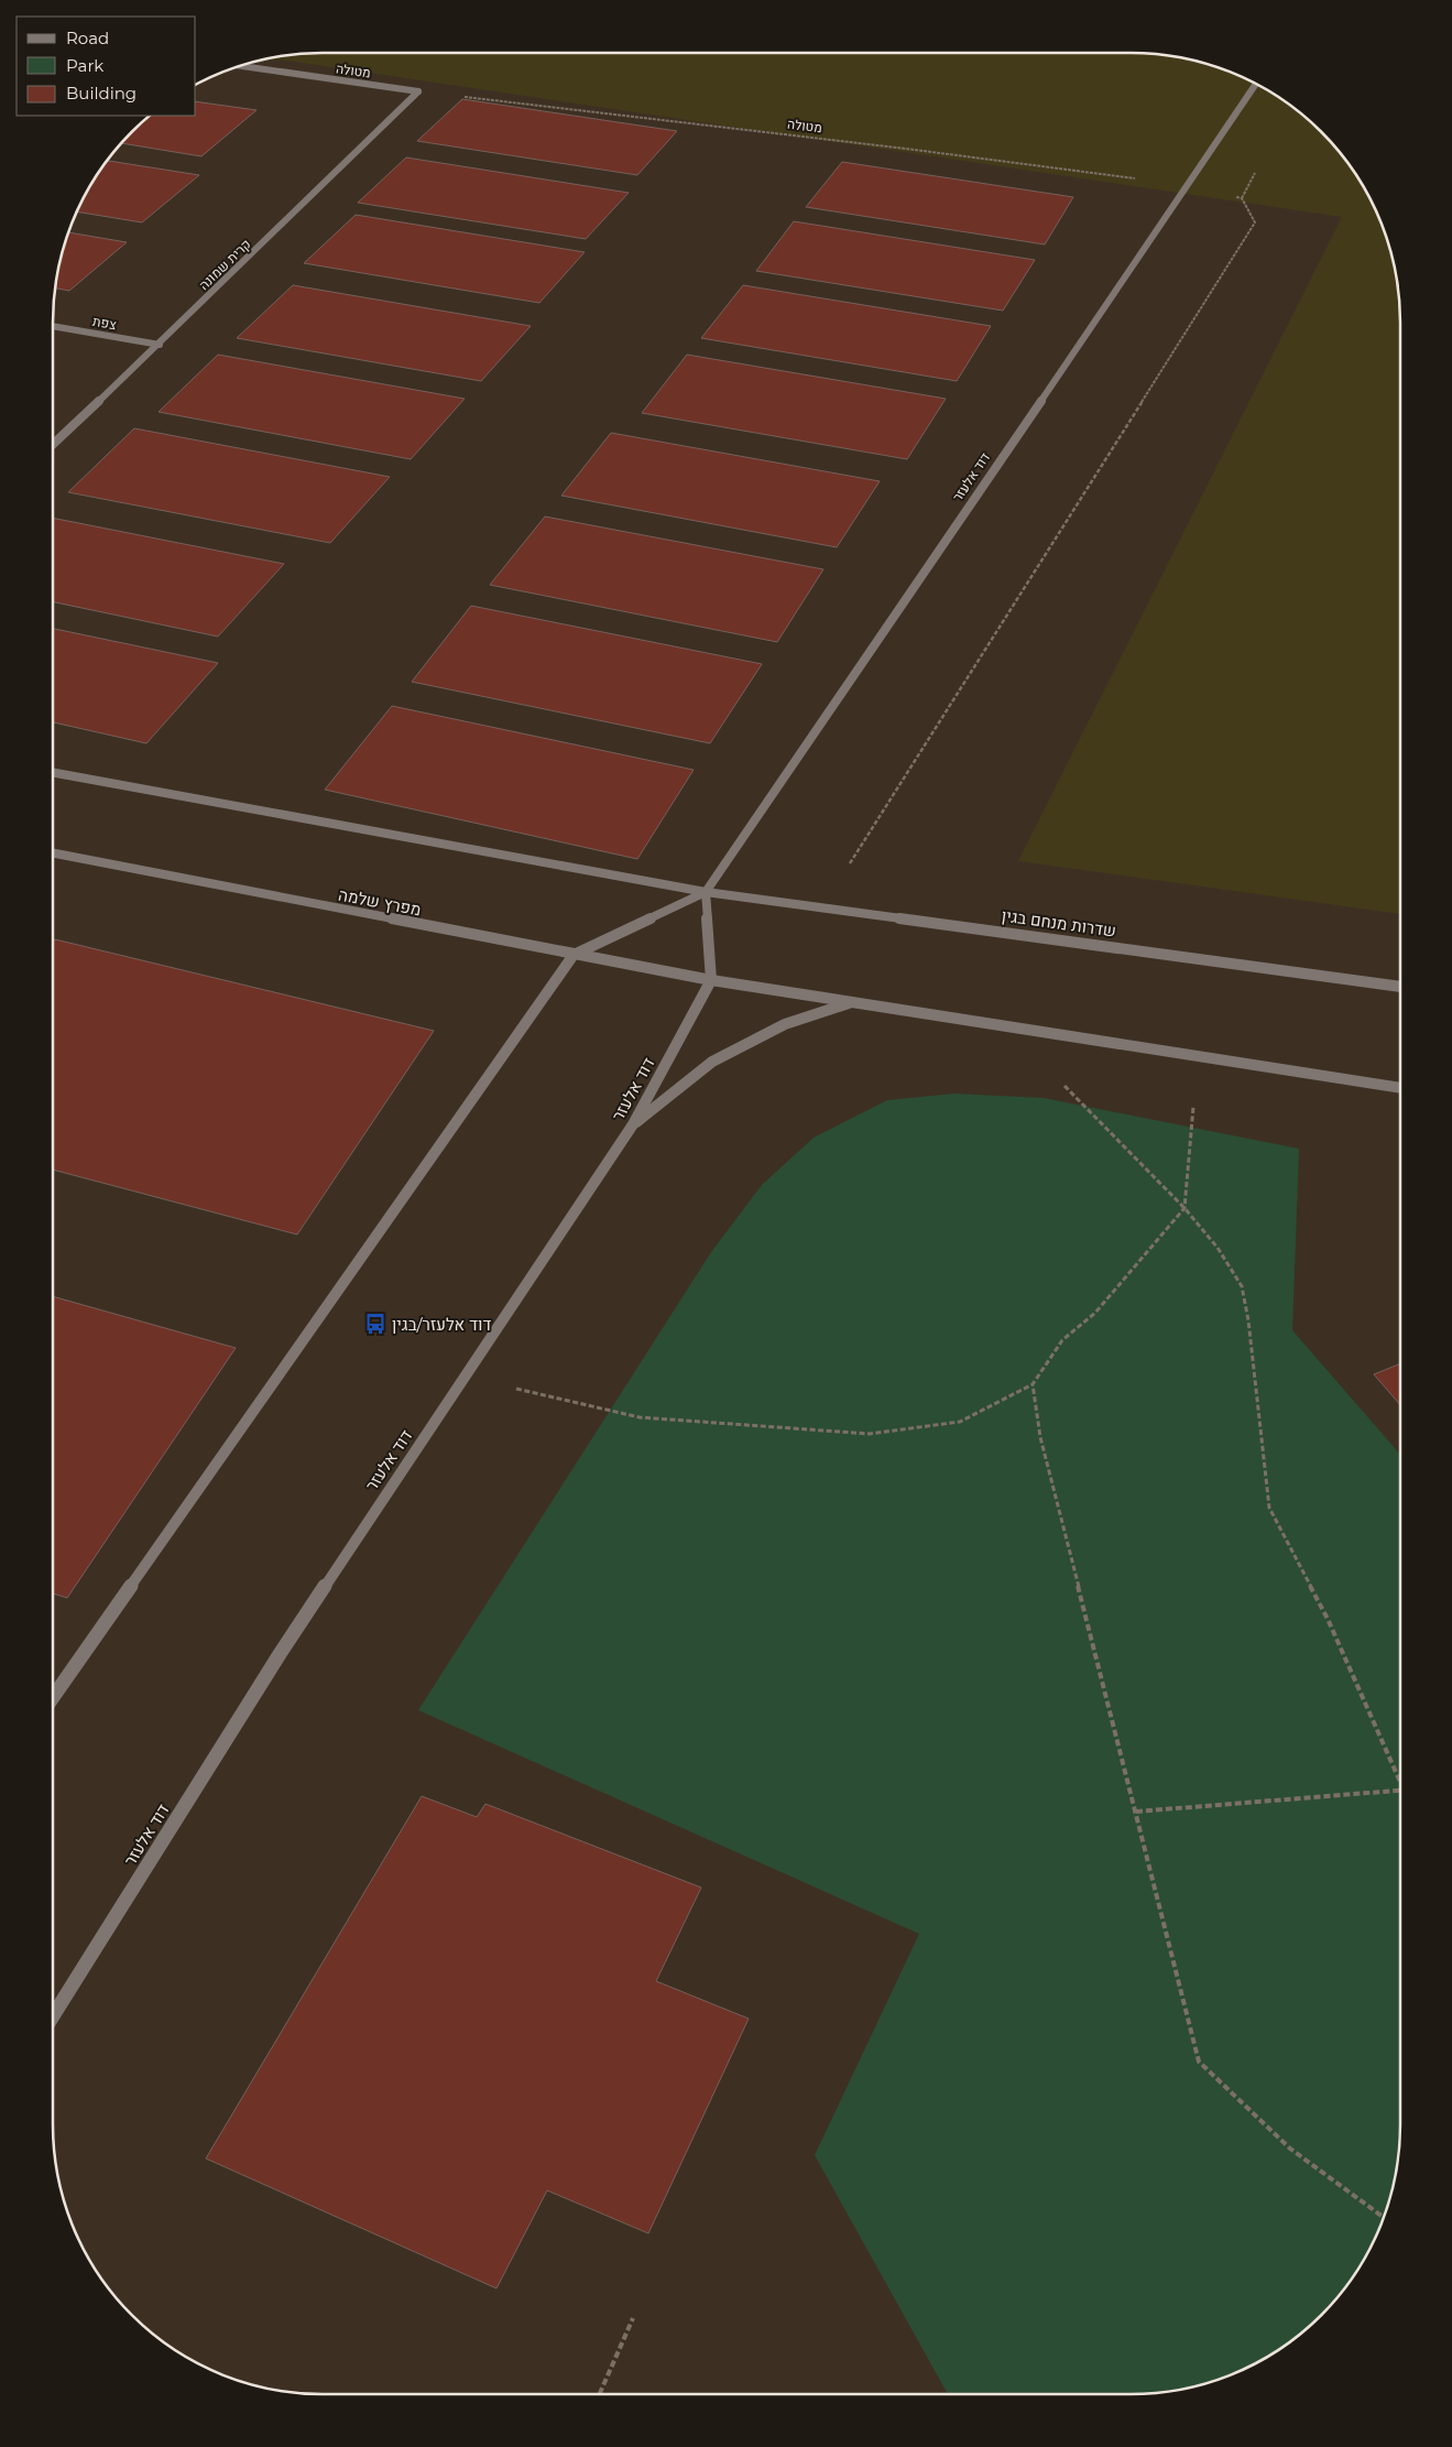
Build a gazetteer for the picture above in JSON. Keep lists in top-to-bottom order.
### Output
{
  "streets": {
    "street": [
      "מטולה",
      "קרית שמונה",
      "צפת",
      "דוד אלעזר",
      "מפרץ שלמה",
      "שדרות מנחם בגין"
    ]
  },
  "crossings": [
    ["מטולה", "קרית שמונה"],
    ["מטולה", "דוד אלעזר"],
    ["מטולה", "שדרות מנחם בגין"],
    ["קרית שמונה", "צפת"],
    ["דוד אלעזר", "מפרץ שלמה"],
    ["דוד אלעזר", "שדרות מנחם בגין"]
  ],
  "places": {
    "bus stop": ["דוד אלעזר/בגין"]
  },
  "legend": ["Road", "Park", "Building"]
}
